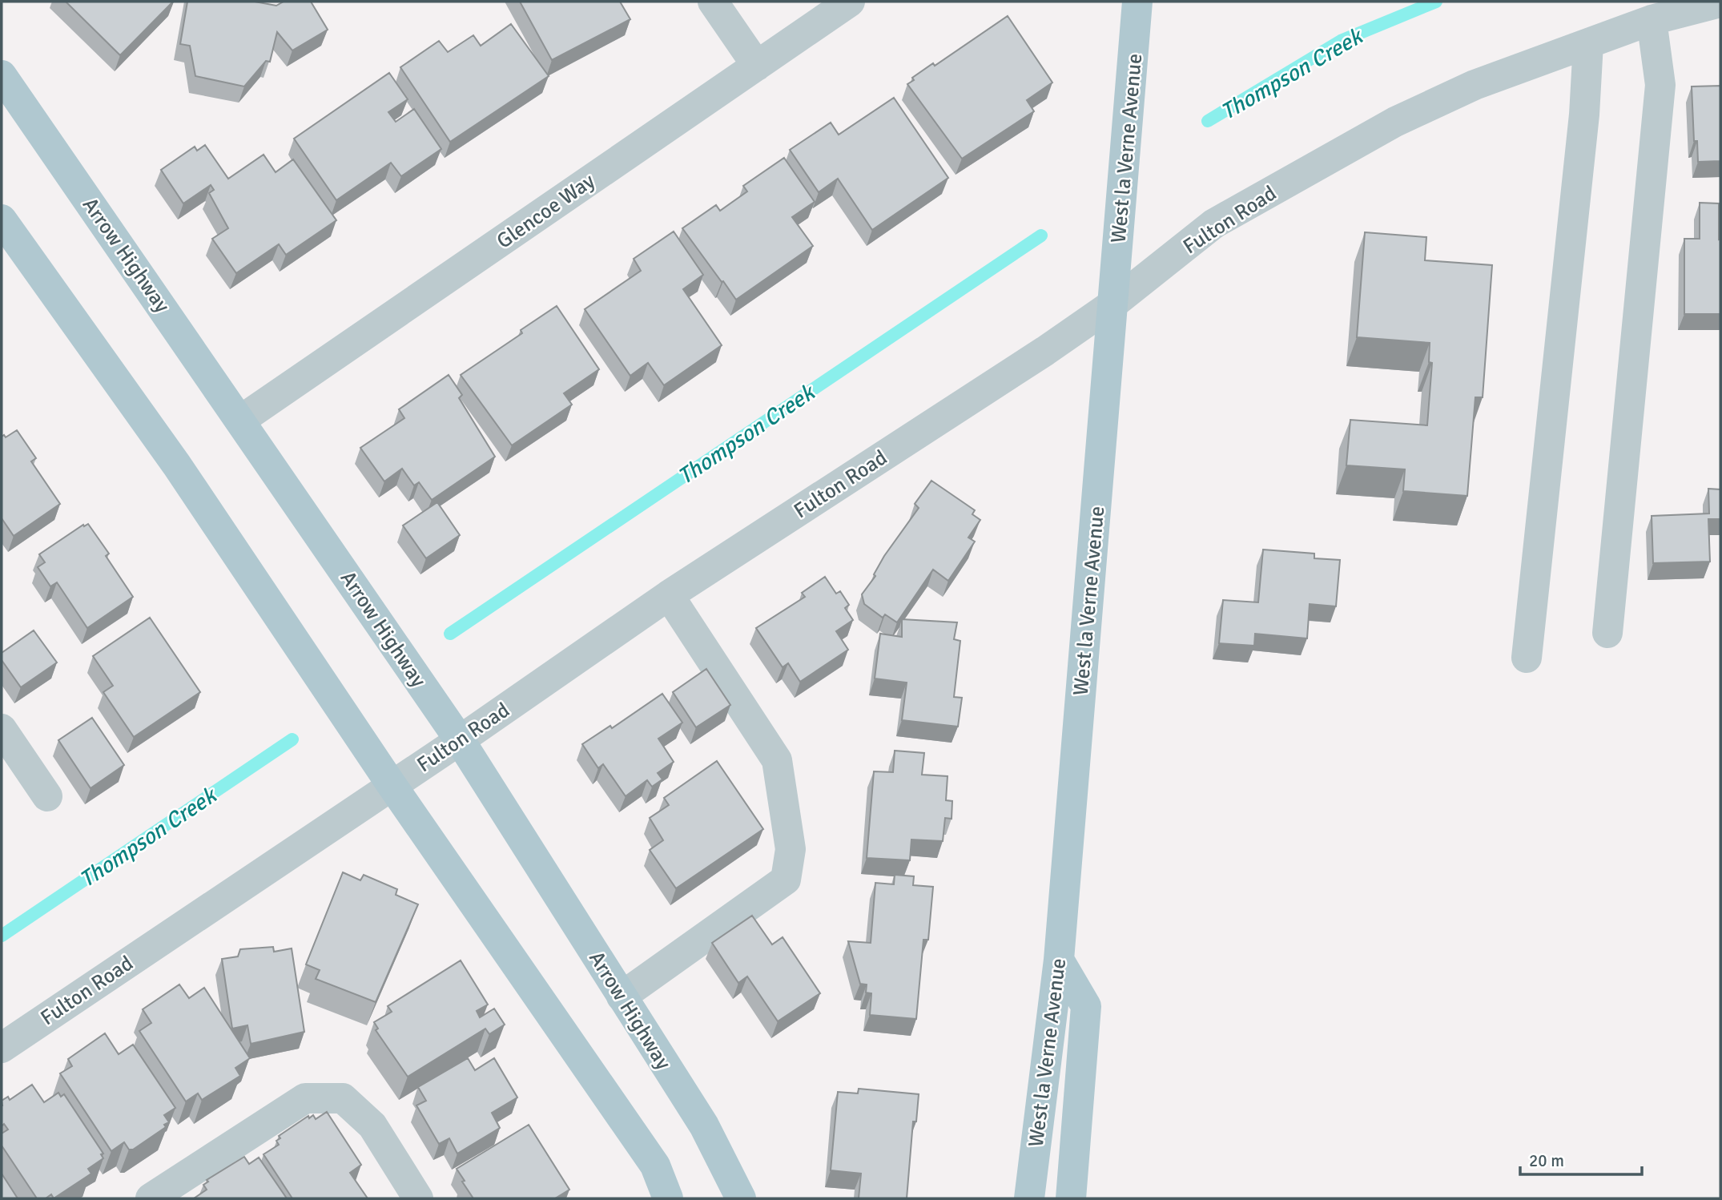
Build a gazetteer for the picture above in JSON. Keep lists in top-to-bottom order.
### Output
{
  "streets": {
    "main road": ["West la Verne Avenue", "Arrow Highway"],
    "street": ["Glencoe Way", "Fulton Road"]
  },
  "crossings": [
    ["West la Verne Avenue", "Fulton Road"],
    ["Glencoe Way", "Arrow Highway"],
    ["Fulton Road", "Arrow Highway"]
  ],
  "water": ["Thompson Creek"],
  "scale_bar": "20 m"
}
